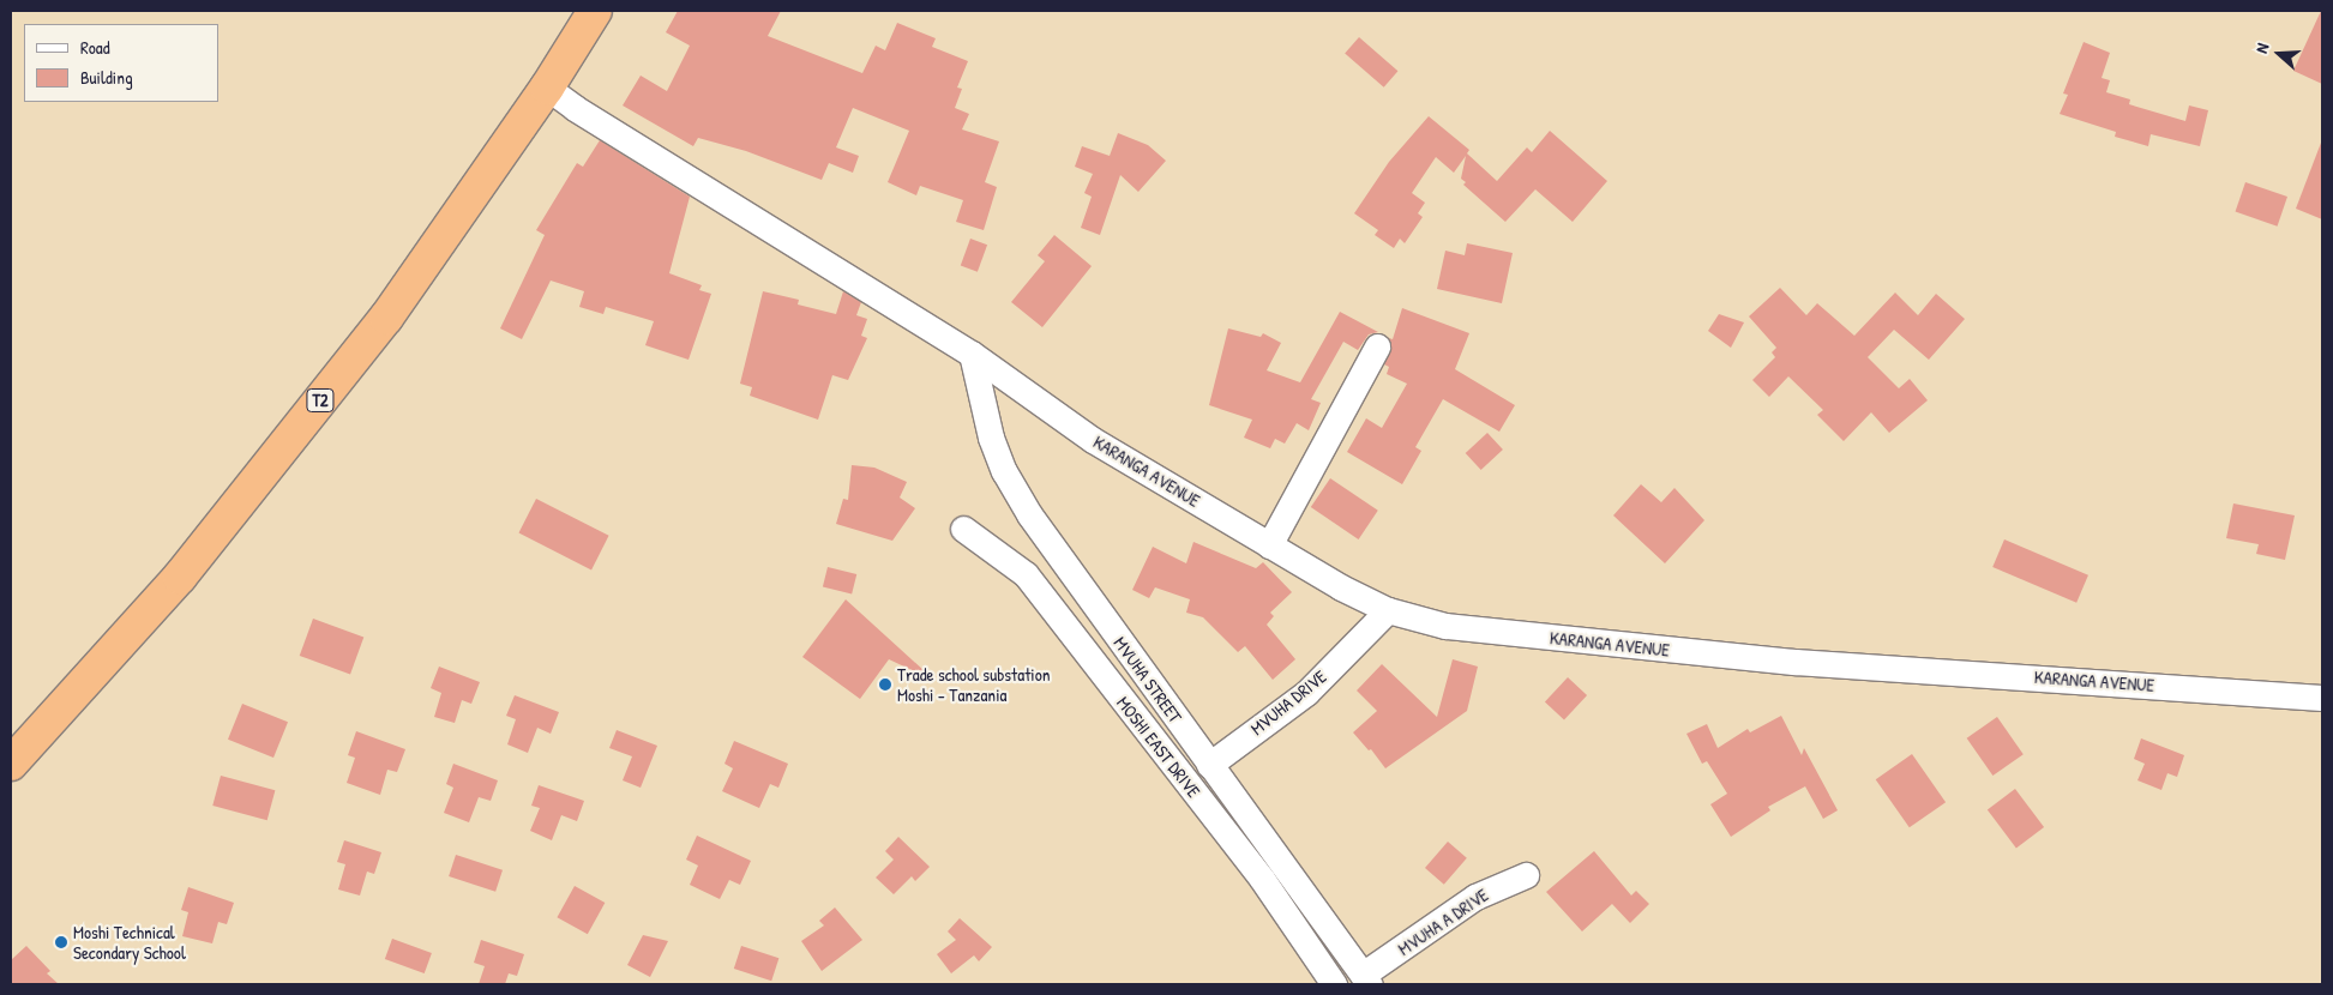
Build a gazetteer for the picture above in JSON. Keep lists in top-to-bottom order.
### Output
{
  "streets": {
    "highway": ["T2"],
    "street": [
      "KARANGA AVENUE",
      "MVUHA STREET",
      "MVUHA DRIVE",
      "MOSHI EAST DRIVE",
      "MVUHA A DRIVE"
    ]
  },
  "crossings": [
    ["T2", "KARANGA AVENUE"],
    ["KARANGA AVENUE", "MVUHA STREET"],
    ["KARANGA AVENUE", "MVUHA DRIVE"],
    ["MVUHA STREET", "MVUHA DRIVE"],
    ["MVUHA STREET", "MVUHA A DRIVE"]
  ],
  "places": ["Trade school substation Moshi - Tanzania", "Moshi Technical Secondary School"],
  "legend": ["Road", "Building"],
  "north": "left"
}
